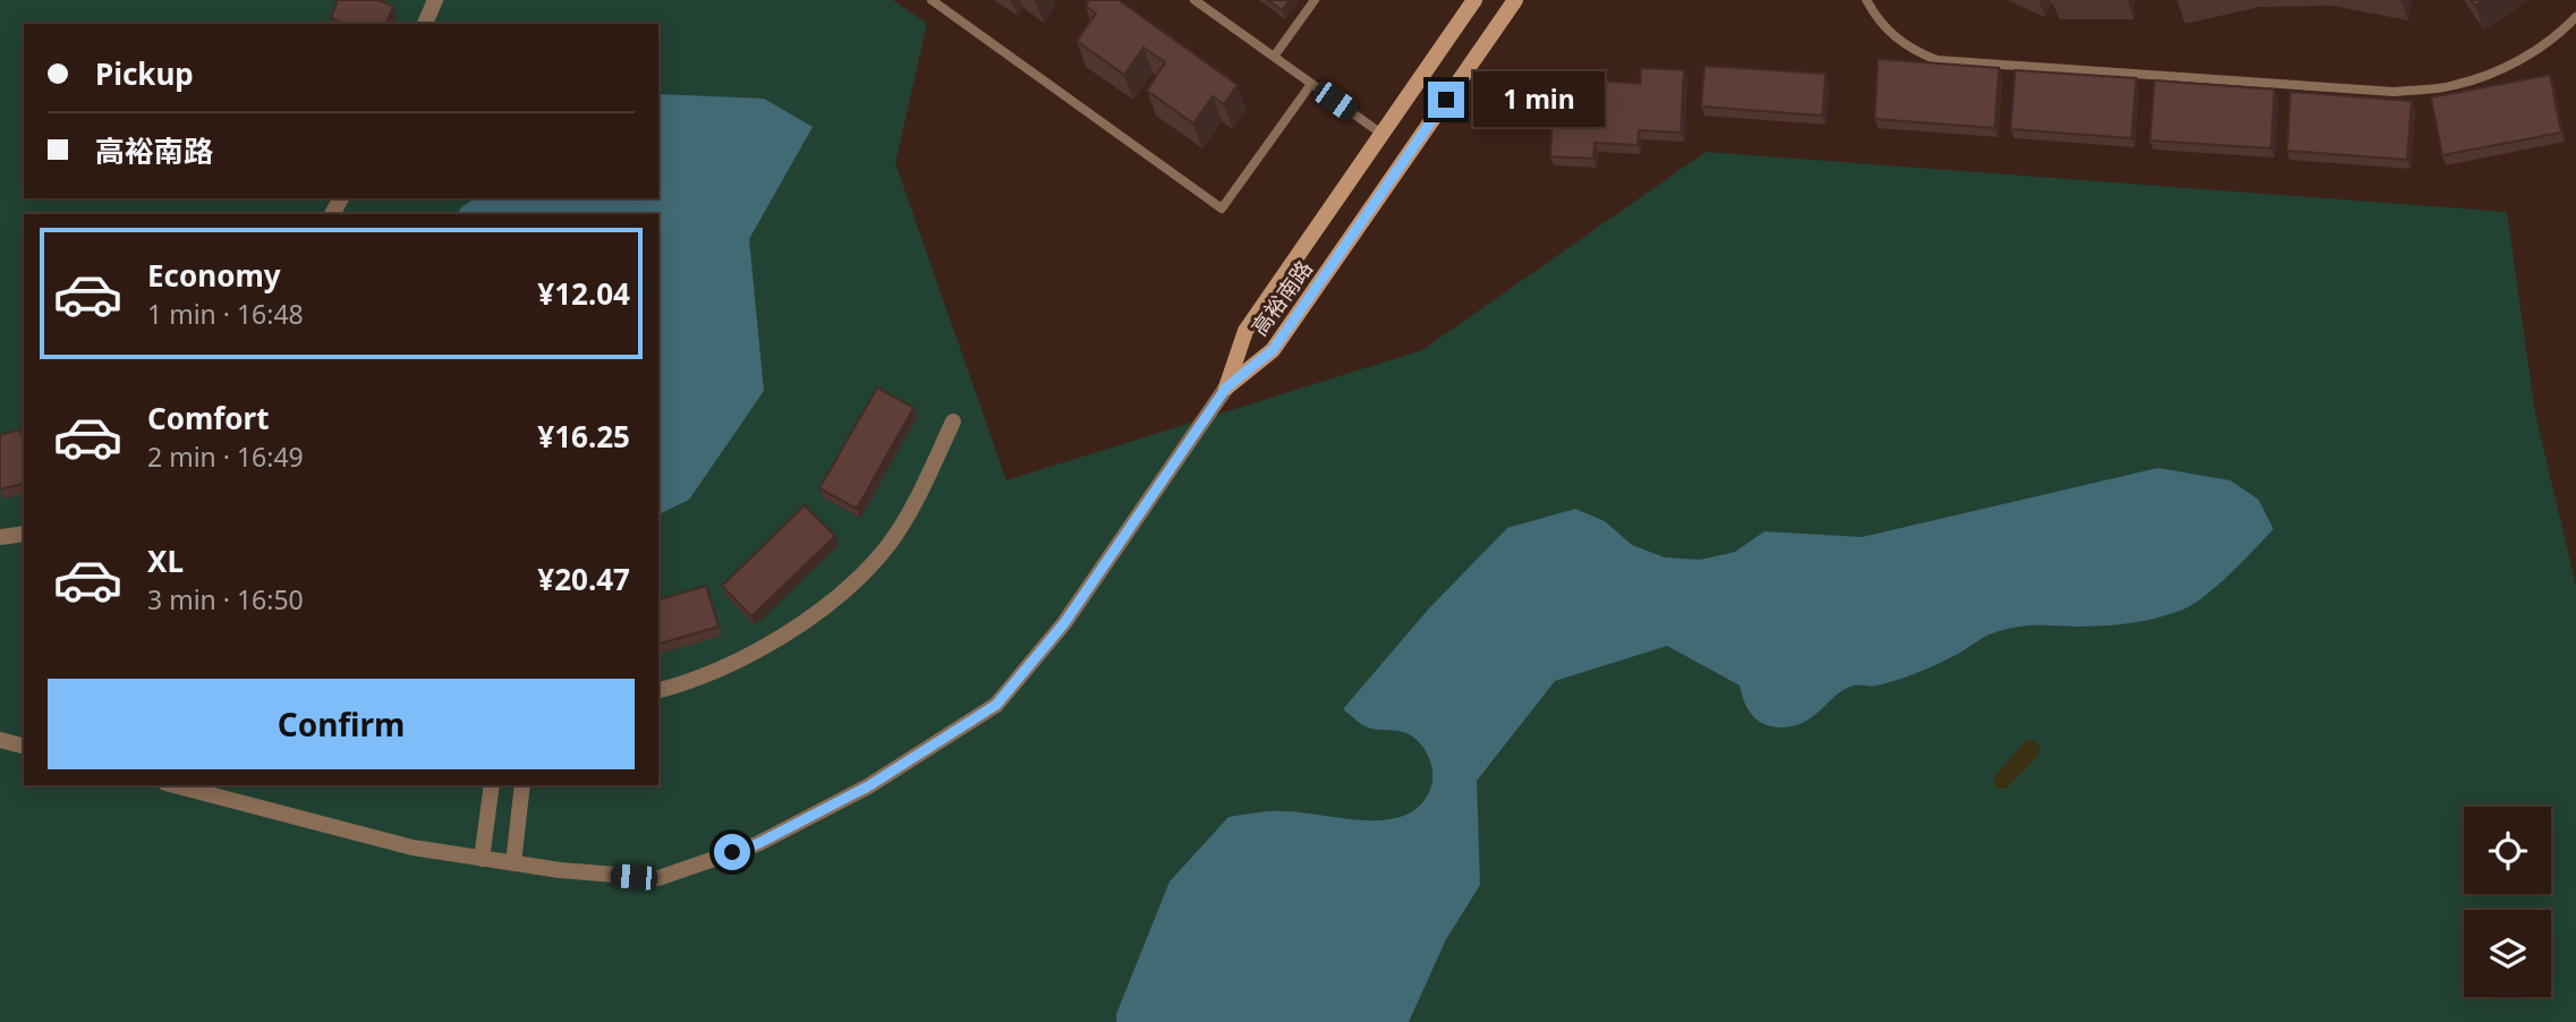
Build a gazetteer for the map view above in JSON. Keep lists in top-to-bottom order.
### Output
{
  "streets": {
    "street": ["高裕南路"]
  },
  "page": {
    "banner": ["Pickup", "高裕南路"],
    "bubble": "1 min",
    "list": [
      {
        "name": "Economy",
        "note": "1 min · 16:48",
        "value": "¥12.04"
      },
      {
        "name": "Comfort",
        "note": "2 min · 16:49",
        "value": "¥16.25"
      },
      {
        "name": "XL",
        "note": "3 min · 16:50",
        "value": "¥20.47"
      }
    ],
    "buttons": "Confirm"
  }
}
